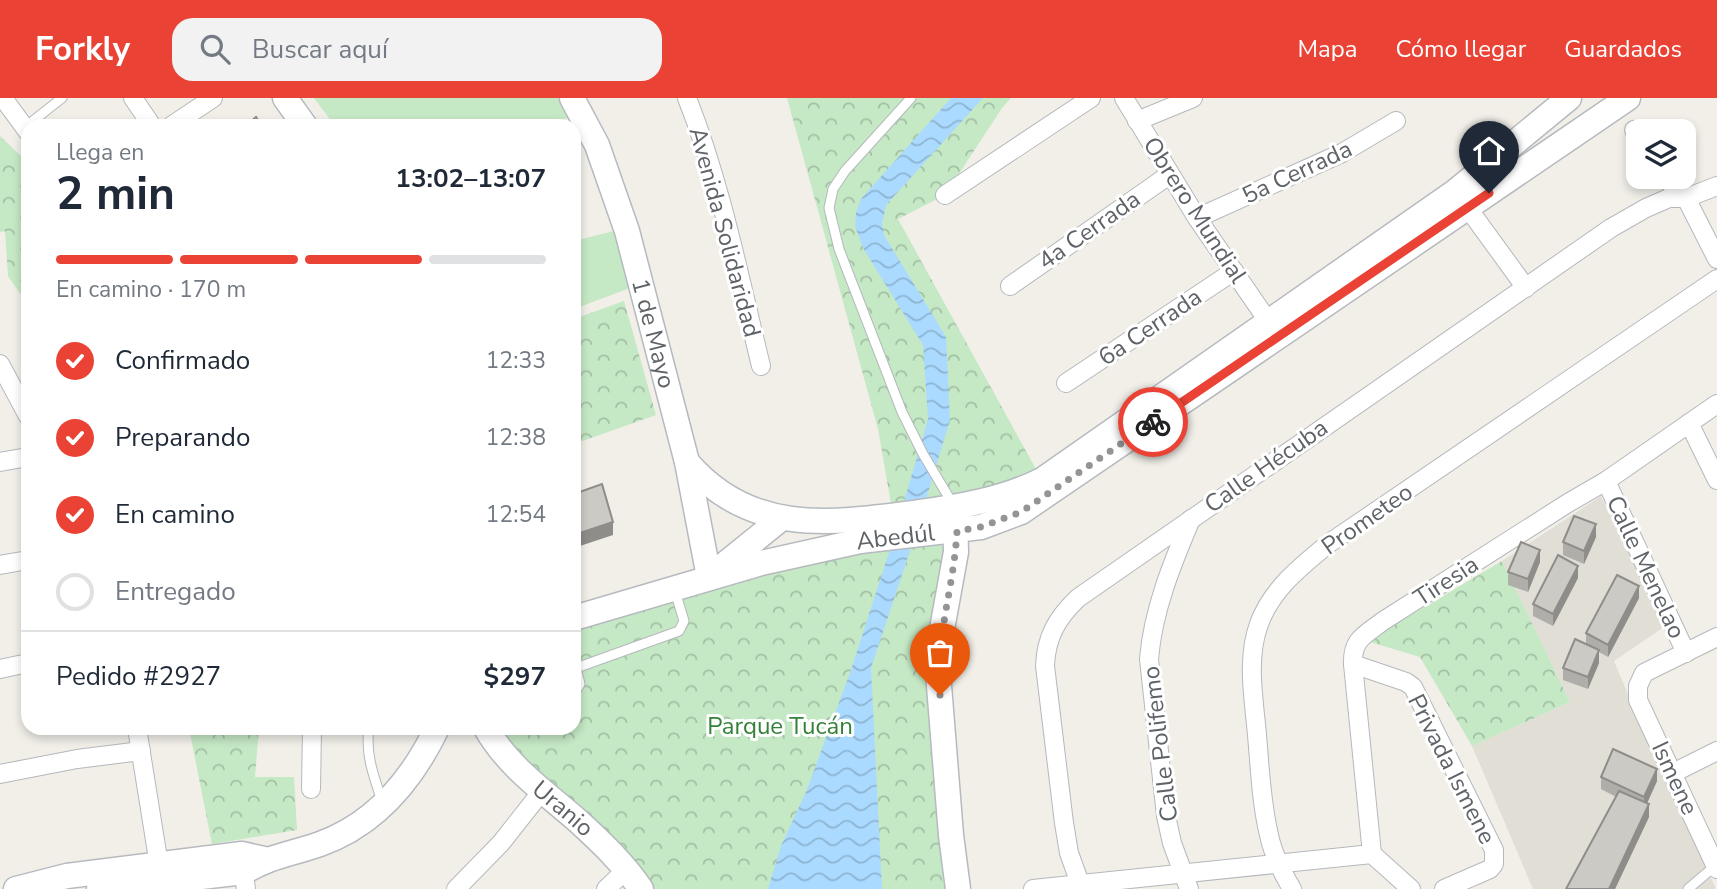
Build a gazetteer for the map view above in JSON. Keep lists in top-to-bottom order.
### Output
{
  "streets": {
    "street": [
      "5a Cerrada",
      "Obrero Mundial",
      "4a Cerrada",
      "Avenida Solidaridad",
      "6a Cerrada",
      "1 de Mayo",
      "Calle Hécuba",
      "Prometeo",
      "Abedúl",
      "Calle Menelao",
      "Tiresia",
      "Calle Polifemo",
      "Privada Ismene",
      "Ismene",
      "Uranio"
    ]
  },
  "crossings": [
    ["5a Cerrada", "Obrero Mundial"],
    ["Obrero Mundial", "4a Cerrada"],
    ["Obrero Mundial", "6a Cerrada"],
    ["Obrero Mundial", "Abedúl"],
    ["1 de Mayo", "Abedúl"],
    ["Calle Hécuba", "Calle Polifemo"],
    ["Calle Menelao", "Tiresia"],
    ["Calle Menelao", "Ismene"],
    ["Tiresia", "Privada Ismene"]
  ],
  "parks": ["Parque Tucán"],
  "page": {
    "header": "Forkly",
    "search": "Buscar aquí",
    "nav": ["Mapa", "Cómo llegar", "Guardados"],
    "heading": ["2 min", "Llega en", "13:02–13:07"],
    "panel": ["Pedido #2927", "$297"],
    "bar": "En camino · 170 m",
    "list": [
      ["Confirmado", "12:33"],
      ["Preparando", "12:38"],
      ["En camino", "12:54"],
      "Entregado"
    ]
  }
}
